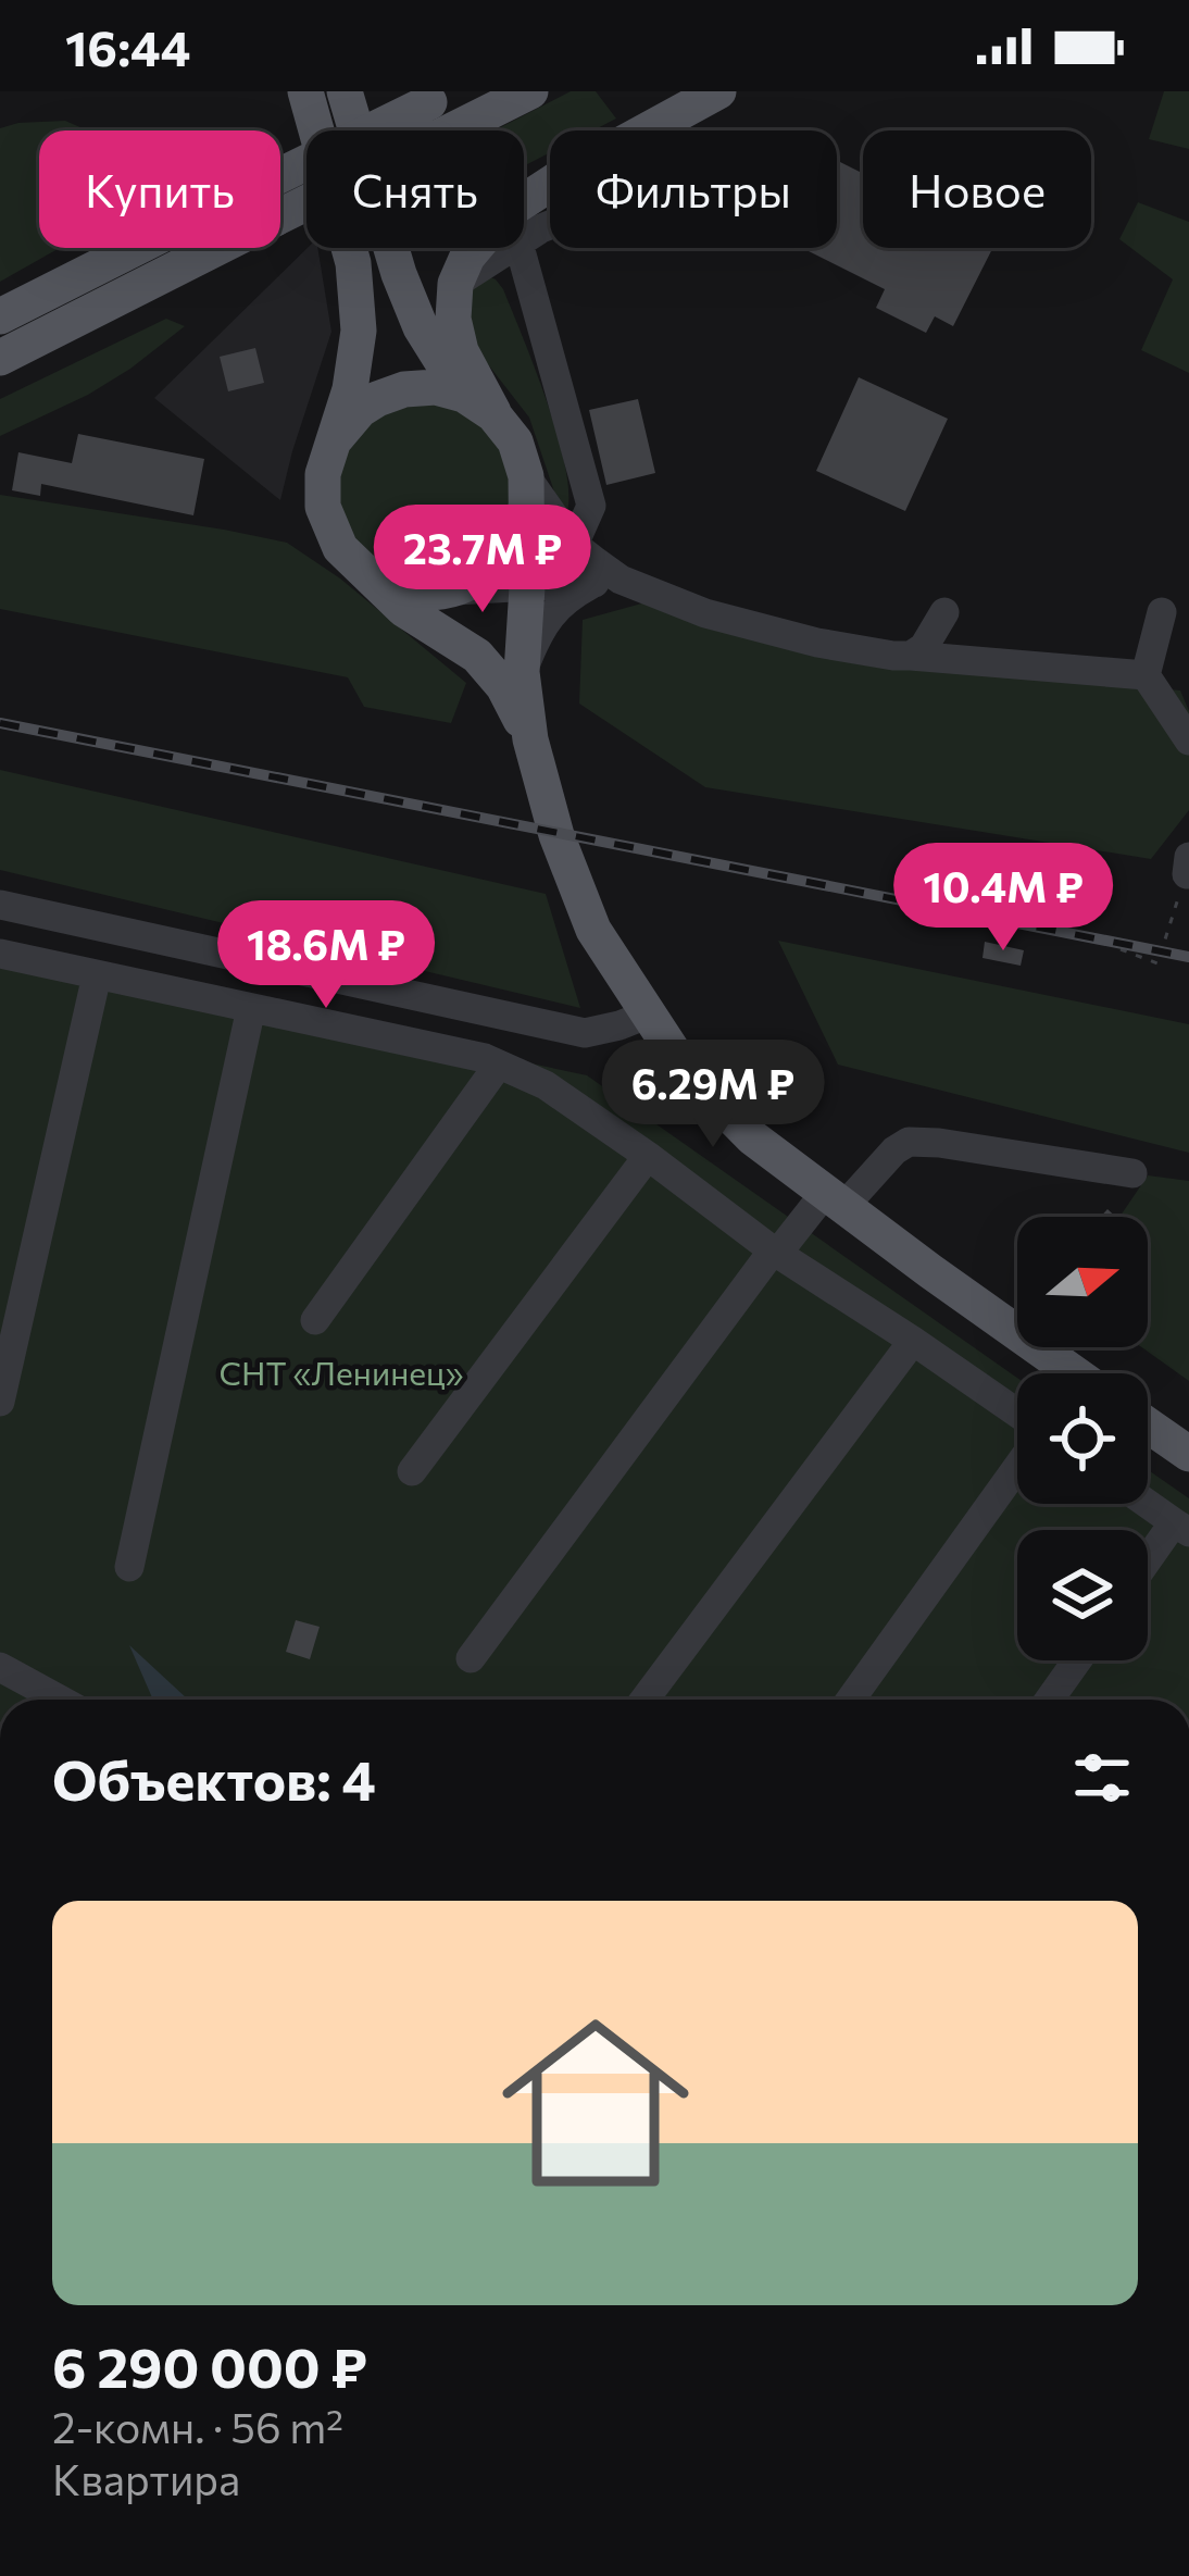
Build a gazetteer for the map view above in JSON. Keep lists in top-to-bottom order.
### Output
{
  "parks": ["СНТ «Ленинец»"],
  "north": "right",
  "page": {
    "status": "16:44",
    "chip": [
      "Купить",
      "Снять",
      "Фильтры",
      "Новое"
    ],
    "price": [
      "23.7M ₽",
      "10.4M ₽",
      "18.6M ₽",
      "6.29M ₽"
    ],
    "heading": "Объектов: 4",
    "list": [
      {
        "name": "6 290 000 ₽",
        "note": "2-комн. · 56 m² · Квартира"
      }
    ]
  }
}
